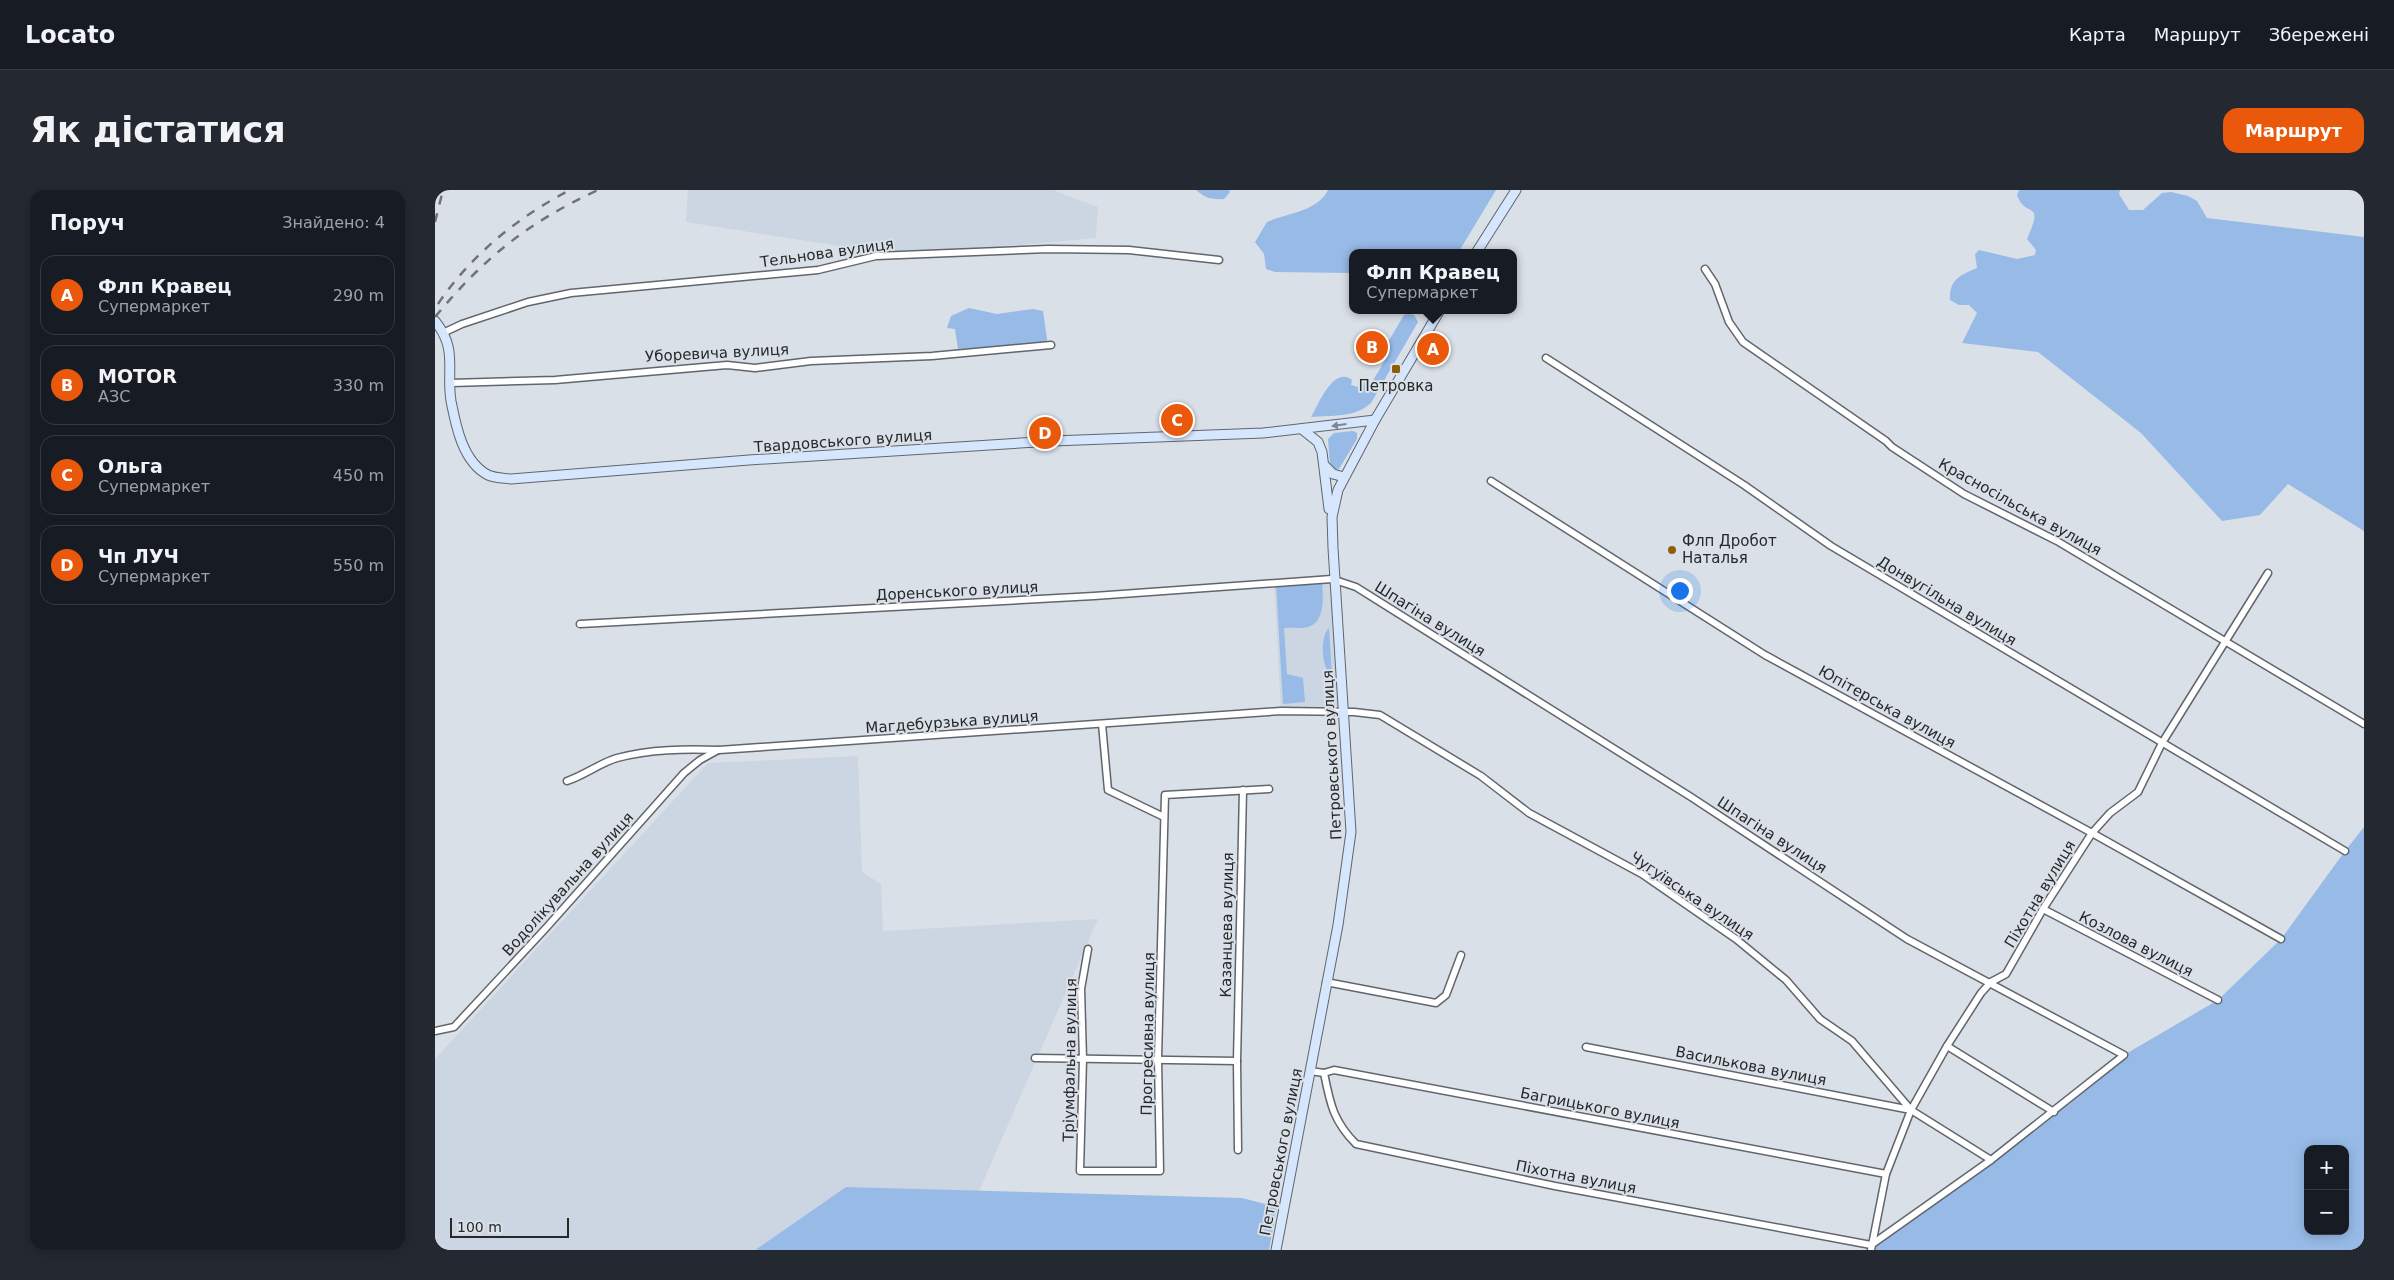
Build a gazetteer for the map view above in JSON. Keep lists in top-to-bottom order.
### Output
{
  "streets": {
    "main road": ["Твардовського вулиця", "Петровського вулиця"],
    "street": [
      "Тельнова вулиця",
      "Уборевича вулиця",
      "Красносільська вулиця",
      "Доренського вулиця",
      "Донвугільна вулиця",
      "Шпагіна вулиця",
      "Юпітерська вулиця",
      "Магдебурзька вулиця",
      "Водолікувальна вулиця",
      "Піхотна вулиця",
      "Чугуївська вулиця",
      "Казанцева вулиця",
      "Козлова вулиця",
      "Прогресивна вулиця",
      "Тріумфальна вулиця",
      "Василькова вулиця",
      "Багрицького вулиця"
    ]
  },
  "crossings": [
    ["Уборевича вулиця", "Твардовського вулиця"],
    ["Твардовського вулиця", "Петровського вулиця"],
    ["Красносільська вулиця", "Піхотна вулиця"],
    ["Доренського вулиця", "Шпагіна вулиця"],
    ["Доренського вулиця", "Петровського вулиця"],
    ["Донвугільна вулиця", "Піхотна вулиця"],
    ["Шпагіна вулиця", "Петровського вулиця"],
    ["Шпагіна вулиця", "Піхотна вулиця"],
    ["Юпітерська вулиця", "Піхотна вулиця"],
    ["Магдебурзька вулиця", "Петровського вулиця"],
    ["Магдебурзька вулиця", "Водолікувальна вулиця"],
    ["Магдебурзька вулиця", "Чугуївська вулиця"],
    ["Петровського вулиця", "Чугуївська вулиця"],
    ["Петровського вулиця", "Багрицького вулиця"],
    ["Піхотна вулиця", "Чугуївська вулиця"],
    ["Піхотна вулиця", "Козлова вулиця"],
    ["Піхотна вулиця", "Василькова вулиця"],
    ["Піхотна вулиця", "Багрицького вулиця"],
    ["Чугуївська вулиця", "Василькова вулиця"],
    ["Казанцева вулиця", "Прогресивна вулиця"],
    ["Прогресивна вулиця", "Тріумфальна вулиця"]
  ],
  "places": {
    "transit": ["Петровка"],
    "other": ["Флп Дробот Наталья"]
  },
  "scale_bar": "100 m",
  "page": {
    "header": "Locato",
    "nav": ["Карта", "Маршрут", "Збережені"],
    "buttons": "Маршрут",
    "title": "Як дістатися",
    "heading": ["Поруч", "Знайдено: 4"],
    "popup": ["Флп Кравец", "Супермаркет"],
    "list": [
      {
        "mark": "A",
        "name": "Флп Кравец",
        "note": "Супермаркет",
        "value": "290 m"
      },
      {
        "mark": "B",
        "name": "MOTOR",
        "note": "АЗС",
        "value": "330 m"
      },
      {
        "mark": "C",
        "name": "Ольга",
        "note": "Супермаркет",
        "value": "450 m"
      },
      {
        "mark": "D",
        "name": "Чп ЛУЧ",
        "note": "Супермаркет",
        "value": "550 m"
      }
    ],
    "pins": [
      "B",
      "A",
      "C",
      "D"
    ],
    "map_buttons": ["+", "−"],
    "scale": "100 m"
  }
}
